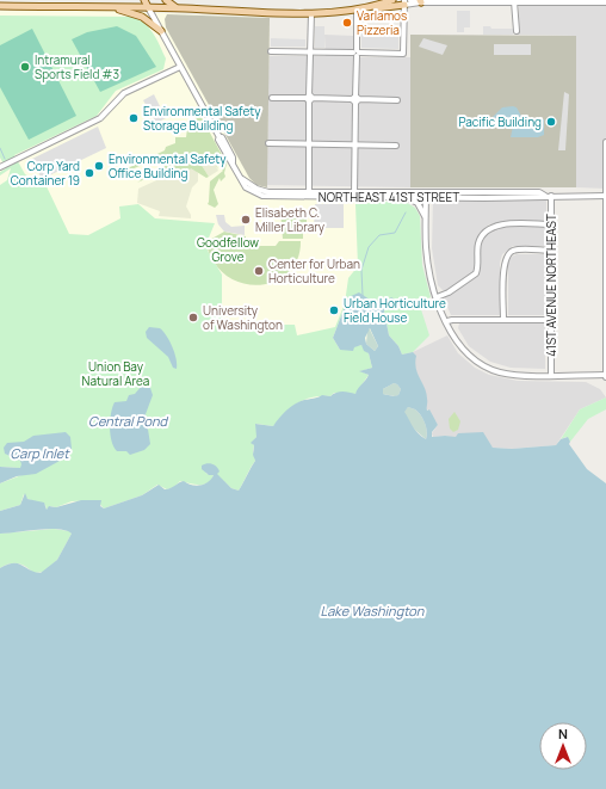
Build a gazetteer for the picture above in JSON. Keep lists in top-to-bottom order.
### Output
{
  "streets": {
    "street": ["NORTHEAST 41ST STREET", "41ST AVENUE NORTHEAST"]
  },
  "crossings": [
    ["NORTHEAST 41ST STREET", "41ST AVENUE NORTHEAST"]
  ],
  "water": ["Central Pond", "Carp Inlet", "Lake Washington"],
  "parks": ["Goodfellow Grove", "Union Bay Natural Area"],
  "places": [
    "Varlamos Pizzeria",
    "Intramural Sports Field #3",
    "Environmental Safety Storage Building",
    "Pacific Building",
    "Environmental Safety Office Building",
    "Corp Yard Container 19",
    "Elisabeth C. Miller Library",
    "Center for Urban Horticulture",
    "Urban Horticulture Field House",
    "University of Washington"
  ],
  "north": "top"
}
